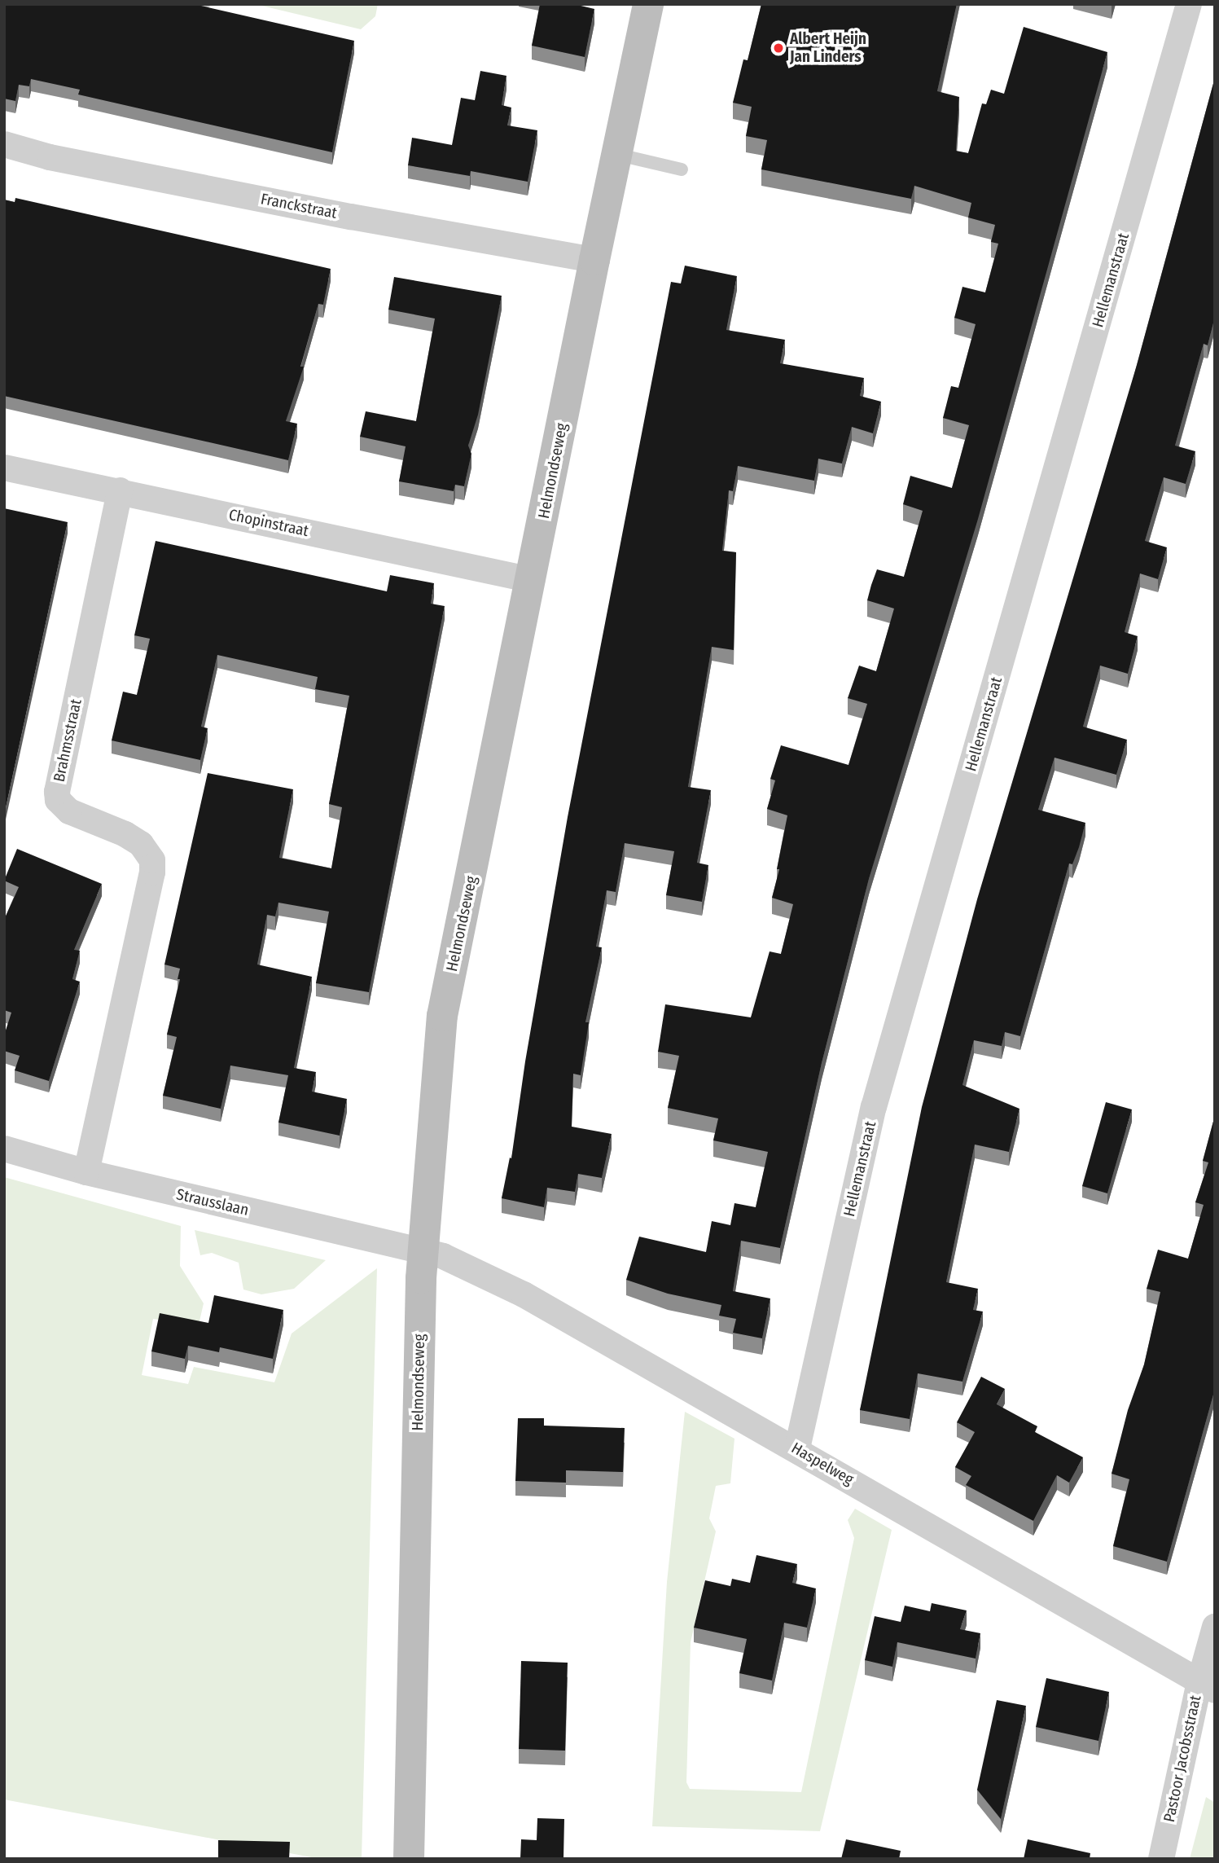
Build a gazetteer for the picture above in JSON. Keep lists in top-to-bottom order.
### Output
{
  "streets": {
    "street": [
      "Franckstraat",
      "Hellemanstraat",
      "Helmondseweg",
      "Chopinstraat",
      "Brahmsstraat",
      "Strausslaan",
      "Haspelweg",
      "Pastoor Jacobsstraat"
    ]
  },
  "crossings": [
    ["Franckstraat", "Helmondseweg"],
    ["Hellemanstraat", "Haspelweg"],
    ["Helmondseweg", "Chopinstraat"],
    ["Helmondseweg", "Strausslaan"],
    ["Helmondseweg", "Haspelweg"],
    ["Chopinstraat", "Brahmsstraat"],
    ["Brahmsstraat", "Strausslaan"],
    ["Strausslaan", "Haspelweg"],
    ["Haspelweg", "Pastoor Jacobsstraat"]
  ],
  "places": ["Albert Heijn Jan Linders"]
}
